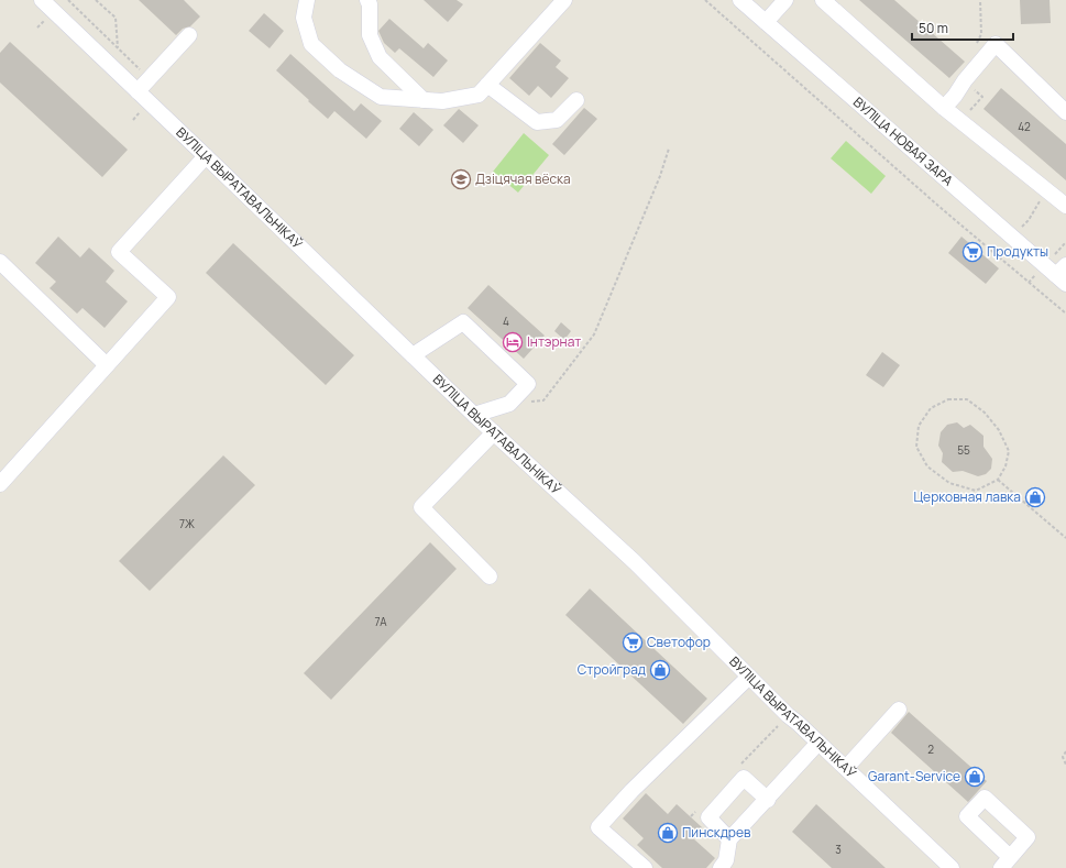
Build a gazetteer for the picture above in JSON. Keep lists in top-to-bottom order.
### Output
{
  "streets": {
    "street": ["ВУЛІЦА НОВАЯ ЗАРА", "ВУЛІЦА ВЫРАТАВАЛЬНІКАЎ"]
  },
  "places": {
    "school or university": ["Дзіцячая вёска"],
    "supermarket": ["Продукты", "Светофор"],
    "hotel": ["Інтэрнат"],
    "shop": [
      "Церковная лавка",
      "Стройград",
      "Garant-Service",
      "Пинскдрев"
    ]
  },
  "house_numbers": [
    "42",
    "4",
    "55",
    "7Ж",
    "7А",
    "2",
    "3"
  ],
  "scale_bar": "50 m"
}
